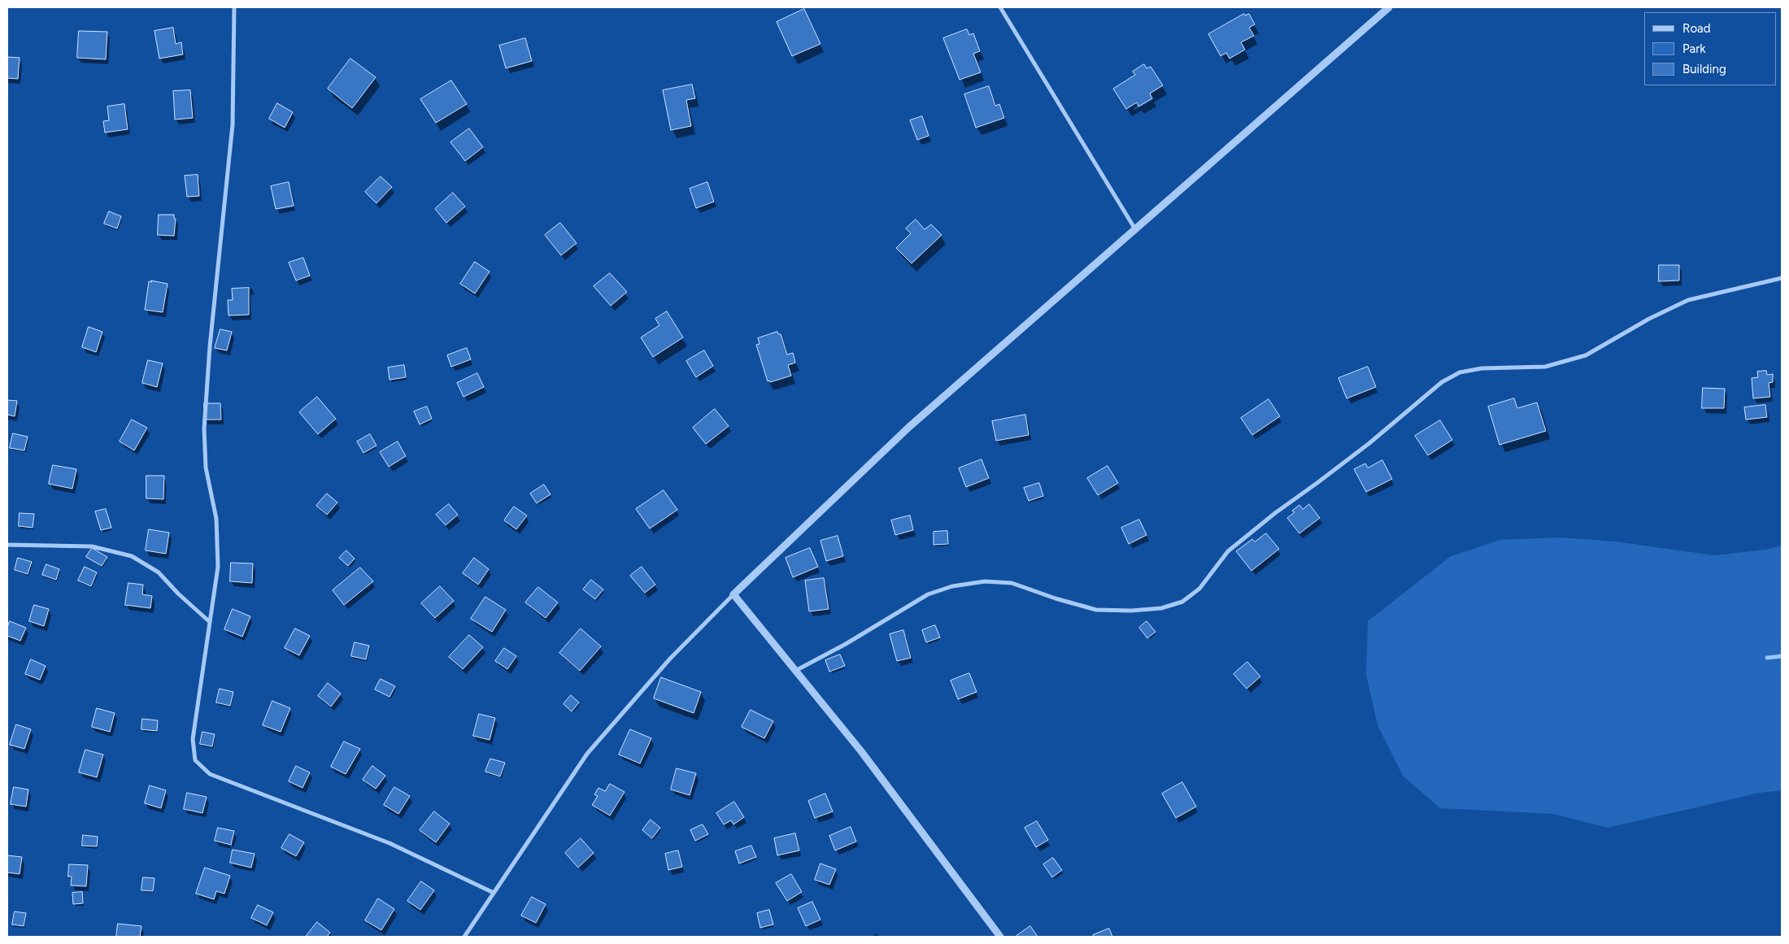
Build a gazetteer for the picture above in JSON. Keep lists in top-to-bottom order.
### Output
{
  "legend": ["Road", "Park", "Building"]
}
